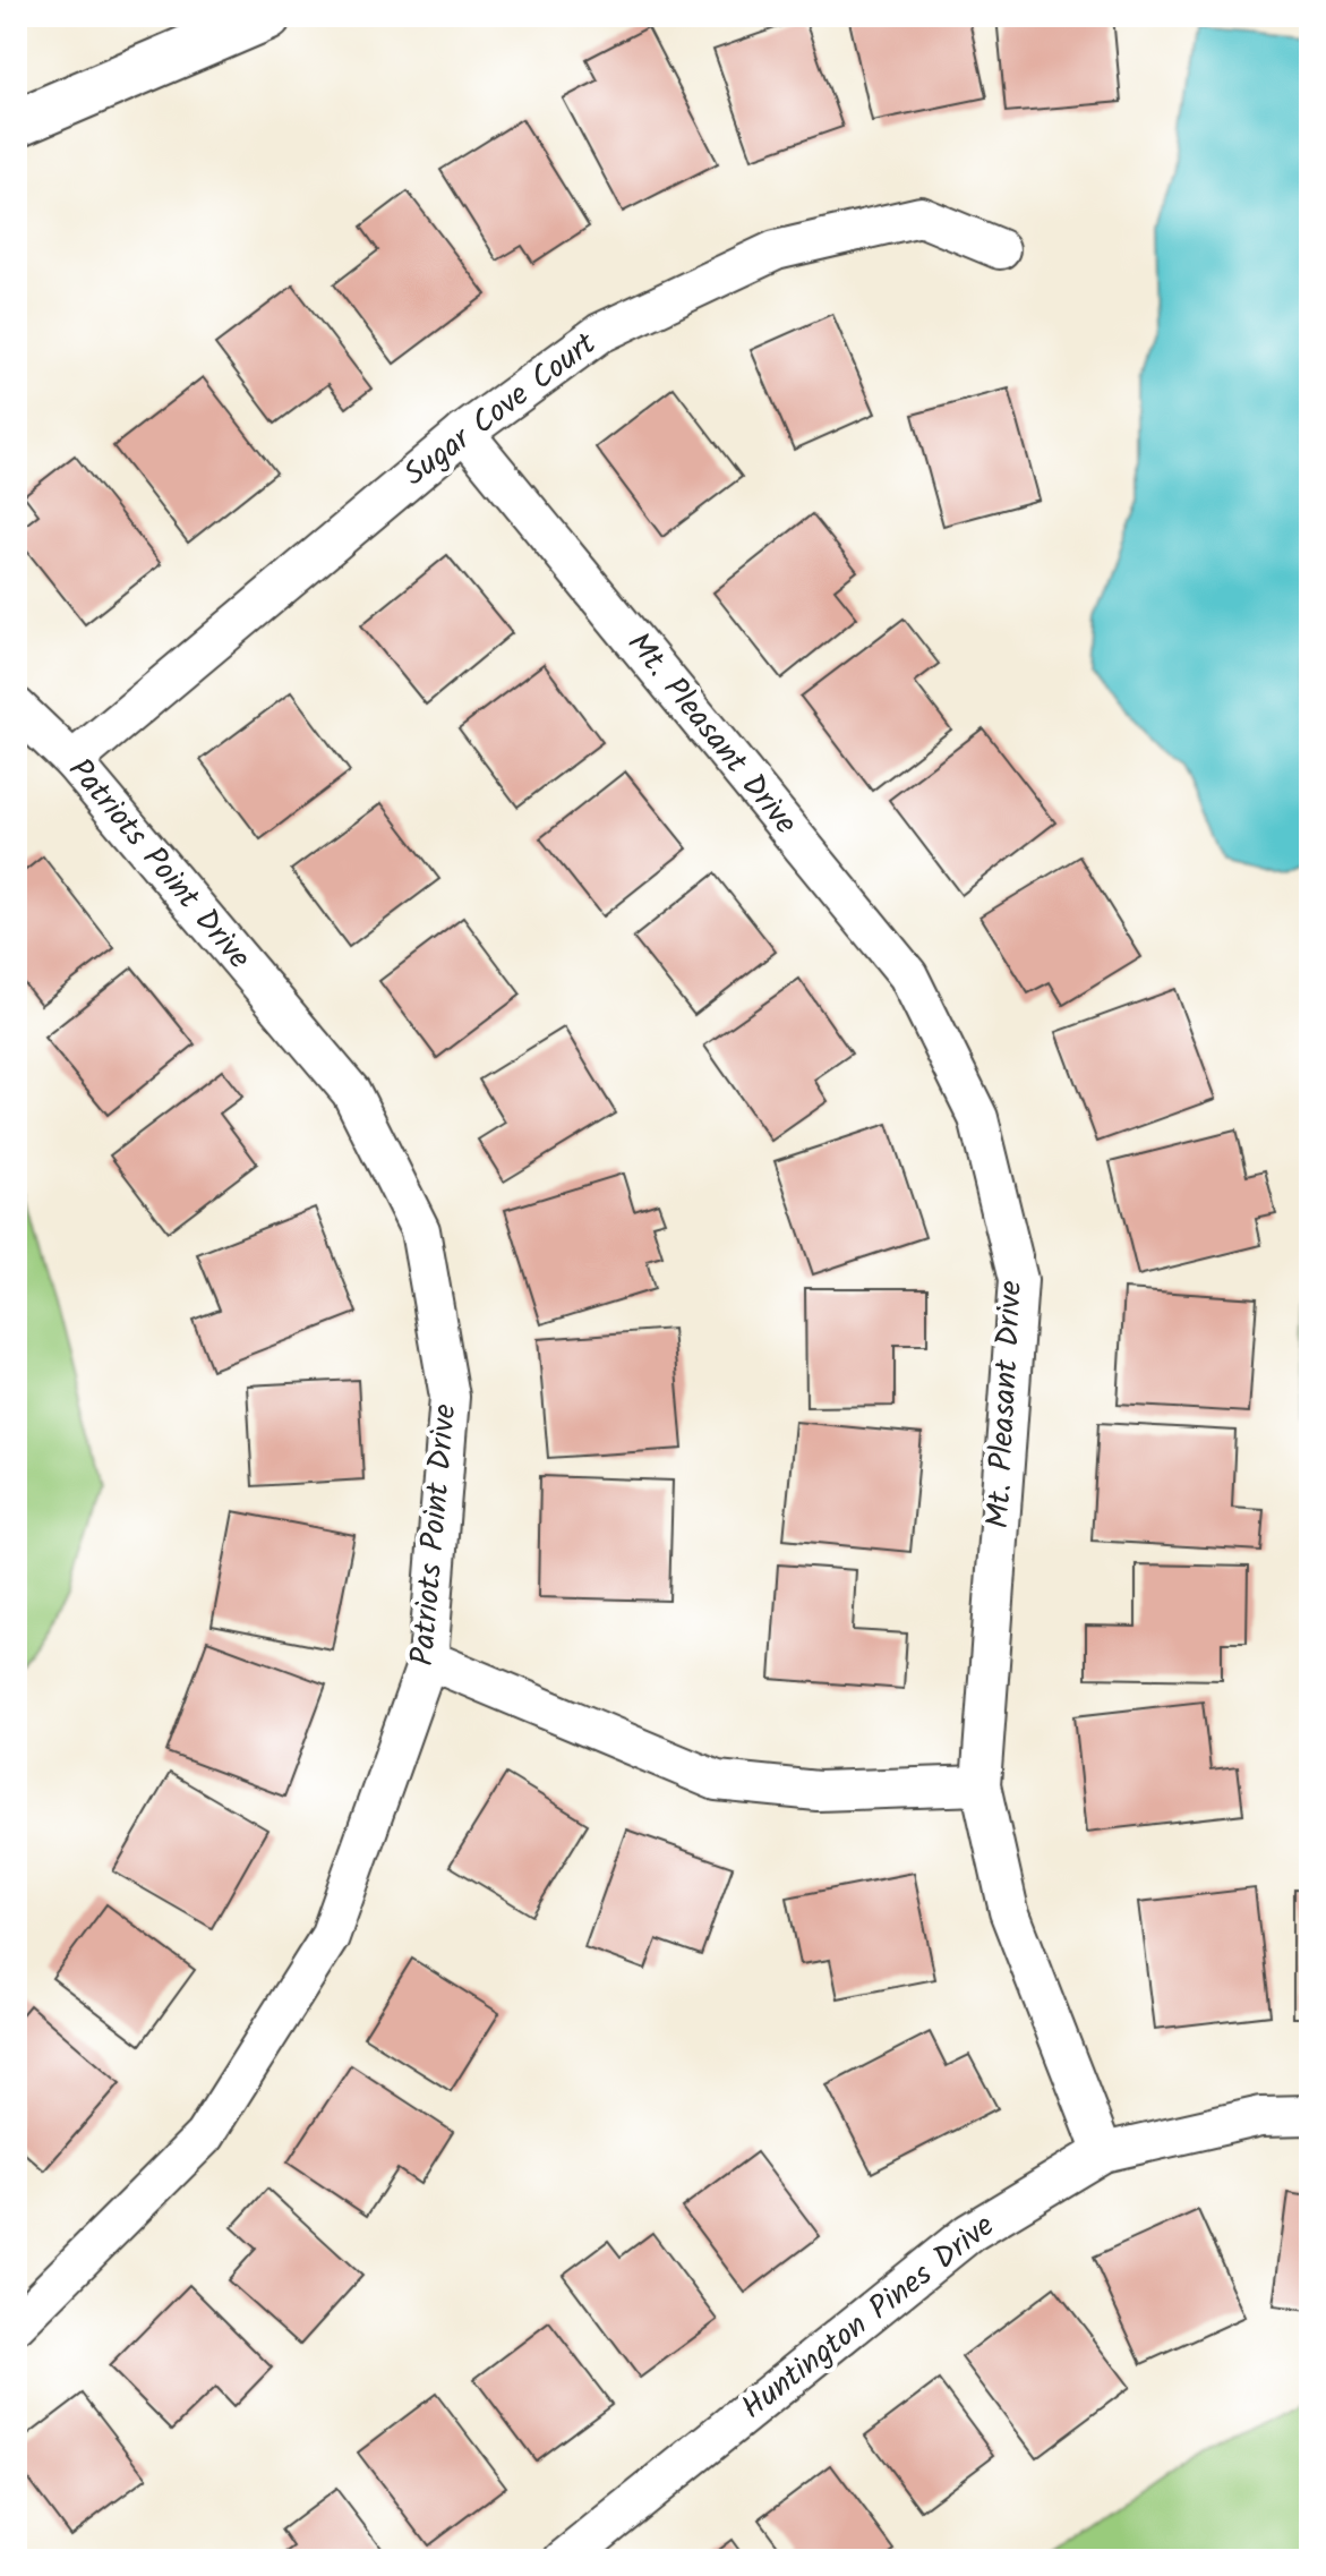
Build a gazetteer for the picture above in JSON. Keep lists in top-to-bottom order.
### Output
{
  "streets": {
    "street": [
      "Sugar Cove Court",
      "Mt. Pleasant Drive",
      "Patriots Point Drive",
      "Huntington Pines Drive"
    ]
  },
  "crossings": [
    ["Sugar Cove Court", "Mt. Pleasant Drive"],
    ["Sugar Cove Court", "Patriots Point Drive"],
    ["Mt. Pleasant Drive", "Huntington Pines Drive"]
  ]
}
